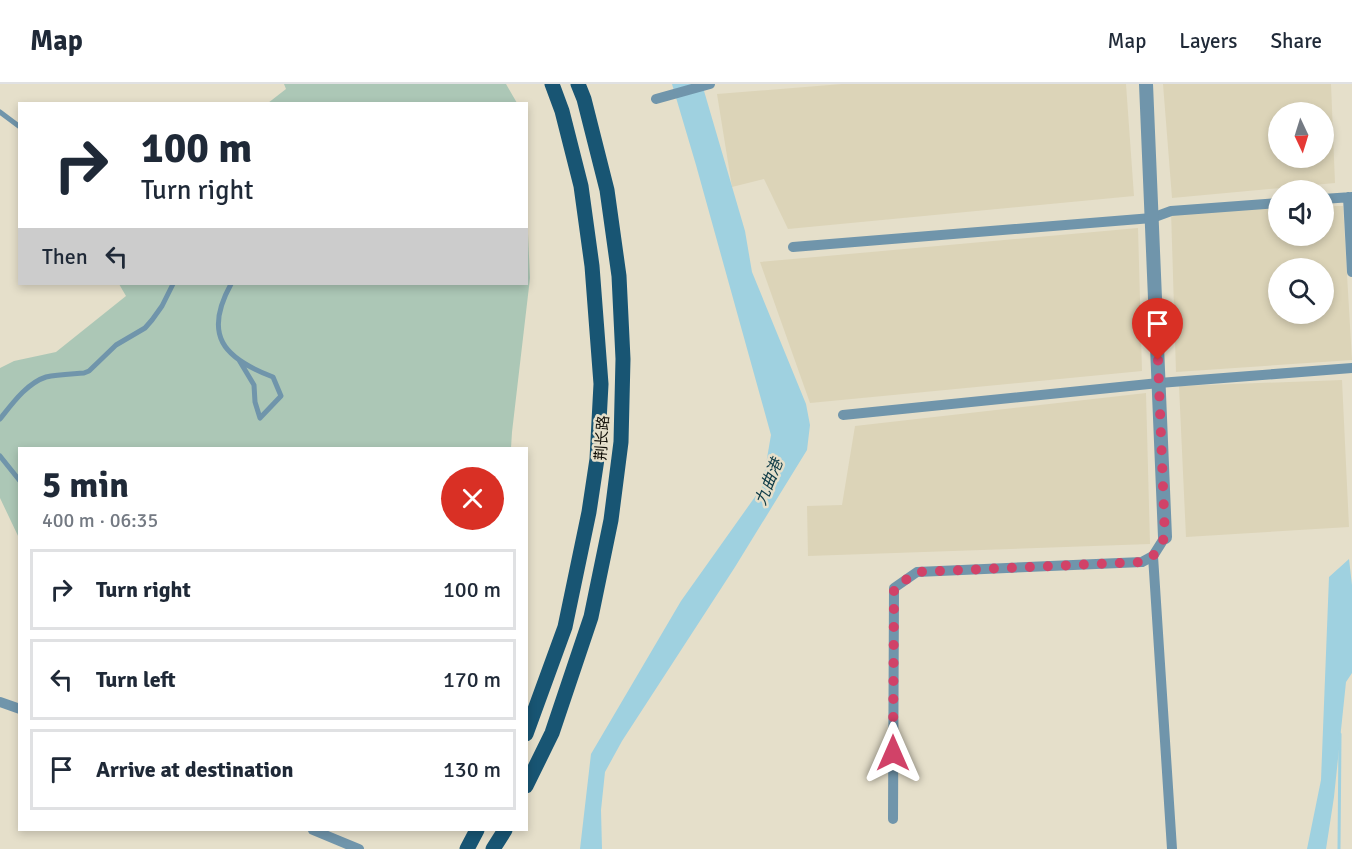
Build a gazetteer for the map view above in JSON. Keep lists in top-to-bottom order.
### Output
{
  "streets": {
    "main road": ["荆长路"]
  },
  "water": ["九曲港"],
  "north": "bottom",
  "page": {
    "header": "Map",
    "nav": ["Map", "Layers", "Share"],
    "turn": ["100 m", "Turn right"],
    "then": "Then",
    "heading": ["5 min", "400 m · 06:35"],
    "list": [
      {
        "name": "Turn right",
        "value": "100 m"
      },
      {
        "name": "Turn left",
        "value": "170 m"
      },
      {
        "name": "Arrive at destination",
        "value": "130 m"
      }
    ]
  }
}
